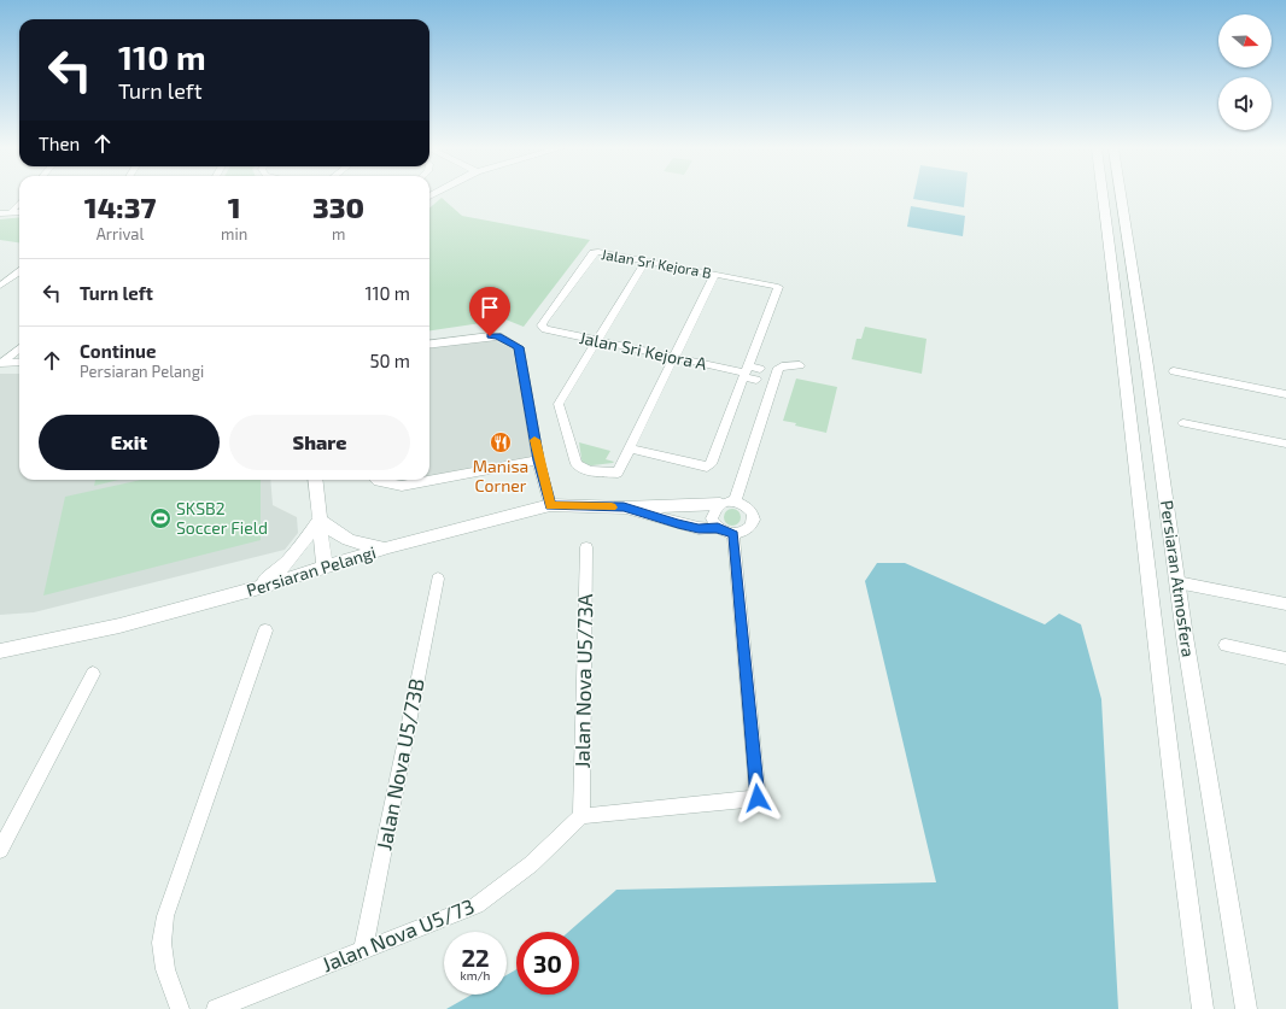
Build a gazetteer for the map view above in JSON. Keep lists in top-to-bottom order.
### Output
{
  "streets": {
    "street": [
      "Jalan Sri Kejora B",
      "Jalan Sri Kejora A",
      "Persiaran Pelangi",
      "Persiaran Atmosfera",
      "Jalan Nova U5/73A",
      "Jalan Nova U5/73B",
      "Jalan Nova U5/73"
    ]
  },
  "crossings": [
    ["Jalan Sri Kejora B", "Jalan Sri Kejora A"],
    ["Jalan Nova U5/73A", "Jalan Nova U5/73"],
    ["Jalan Nova U5/73B", "Jalan Nova U5/73"]
  ],
  "places": {
    "restaurant": ["Manisa Corner"],
    "sports": ["SKSB2 Soccer Field"]
  },
  "north": "right",
  "page": {
    "turn": ["110 m", "Turn left"],
    "then": "Then",
    "eta": [
      "14:37",
      "Arrival",
      "1",
      "min",
      "330",
      "m"
    ],
    "list": [
      {
        "name": "Turn left",
        "value": "110 m"
      },
      {
        "name": "Continue",
        "note": "Persiaran Pelangi",
        "value": "50 m"
      }
    ],
    "buttons": ["Exit", "Share"],
    "speed": "22 km/h",
    "limit": "30"
  }
}
